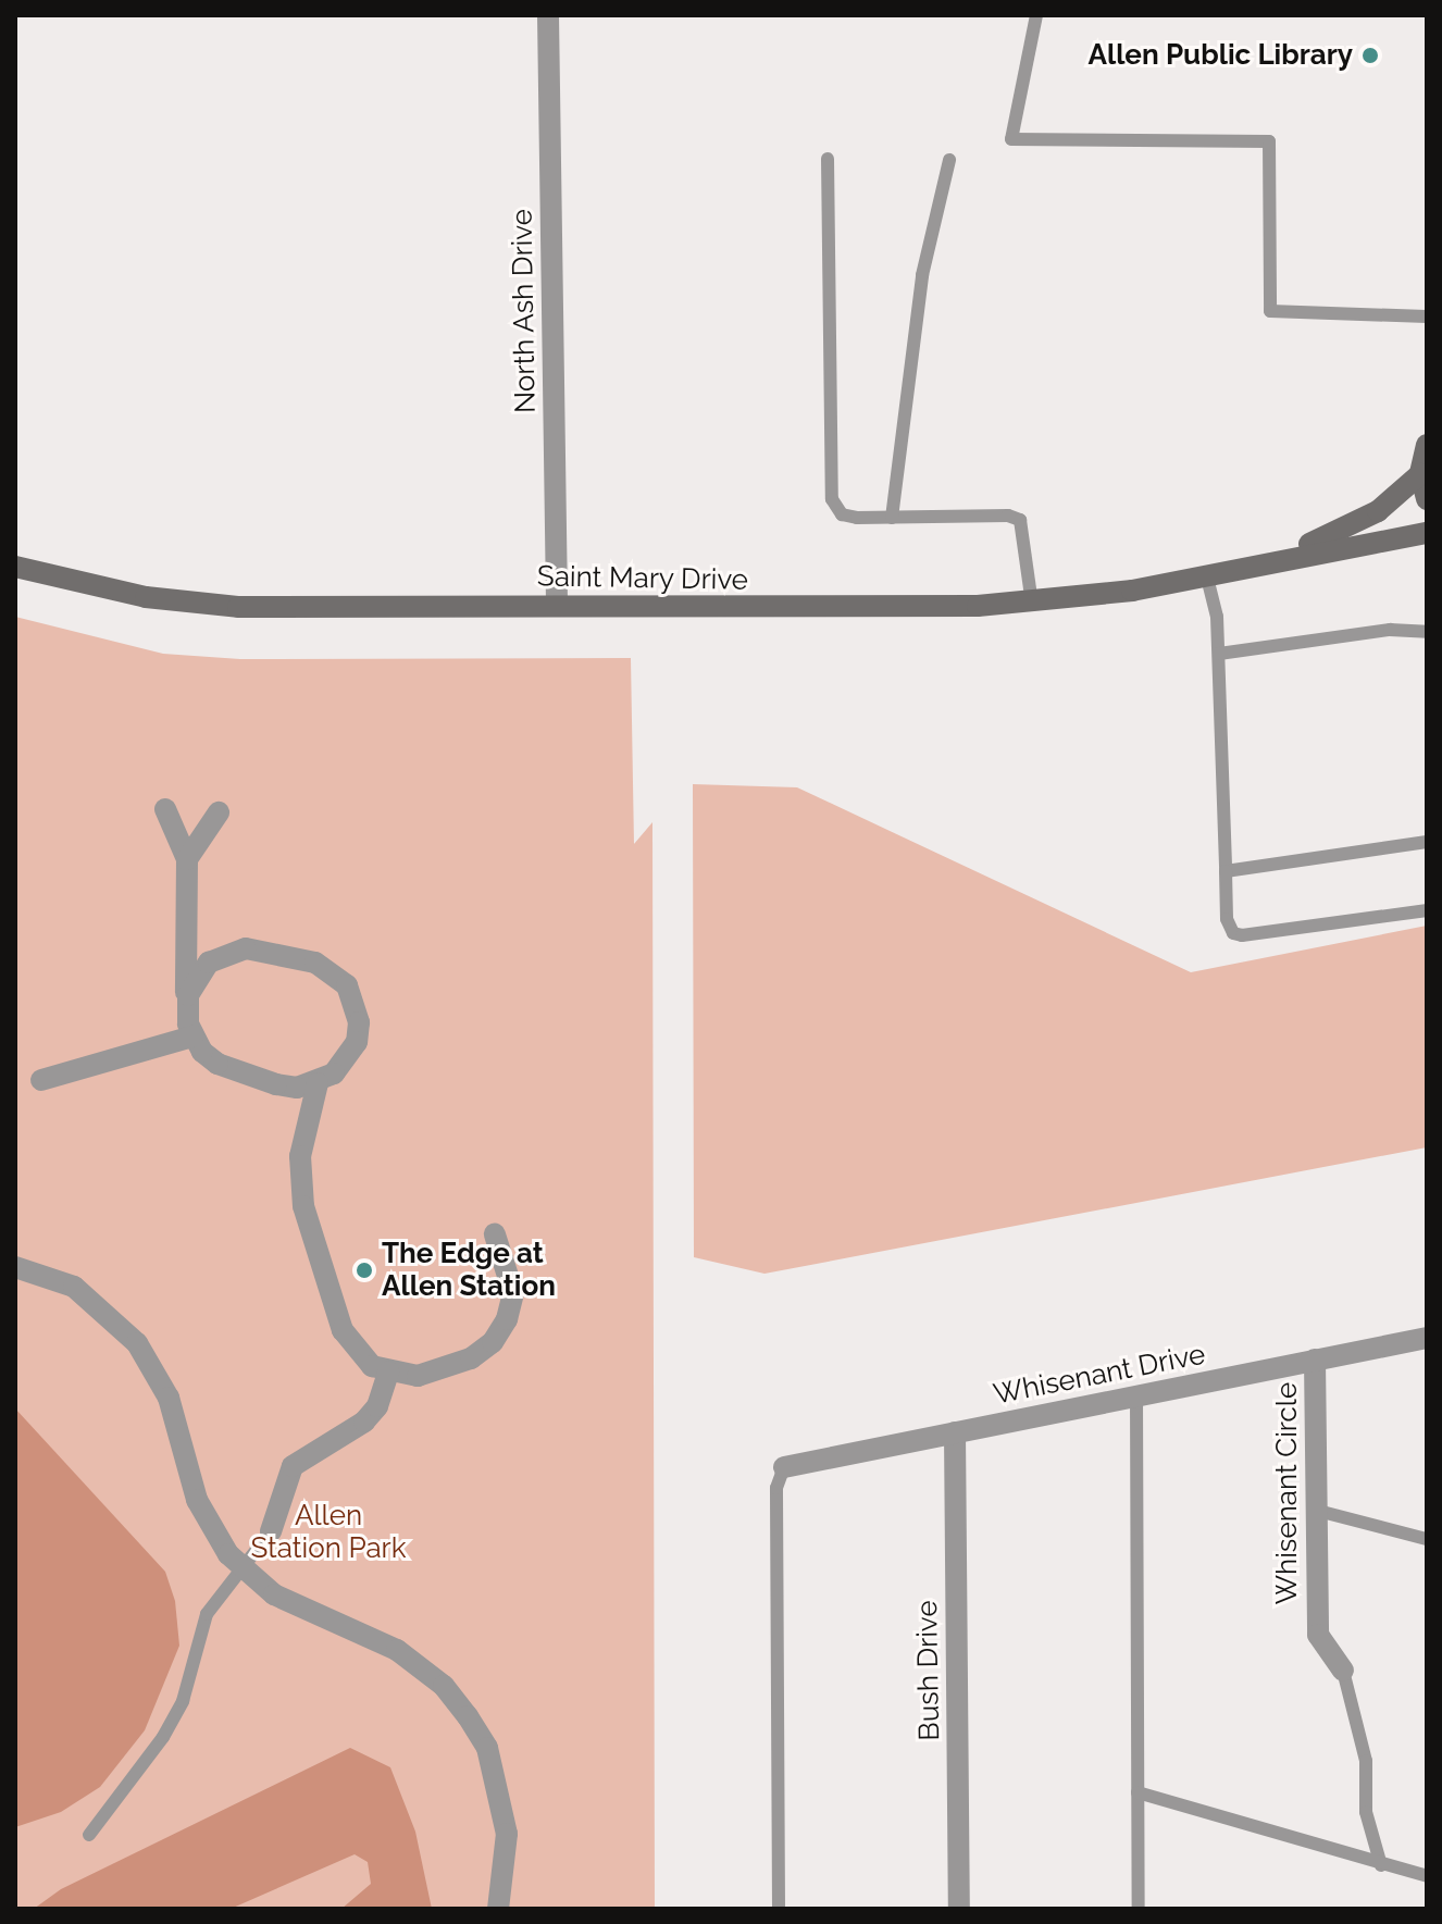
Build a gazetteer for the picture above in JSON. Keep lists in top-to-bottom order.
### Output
{
  "streets": {
    "street": [
      "North Ash Drive",
      "Saint Mary Drive",
      "Whisenant Drive",
      "Whisenant Circle",
      "Bush Drive"
    ]
  },
  "crossings": [
    ["North Ash Drive", "Saint Mary Drive"],
    ["Whisenant Drive", "Whisenant Circle"],
    ["Whisenant Drive", "Bush Drive"]
  ],
  "parks": ["Allen Station Park"],
  "places": ["Allen Public Library", "The Edge at Allen Station"]
}
